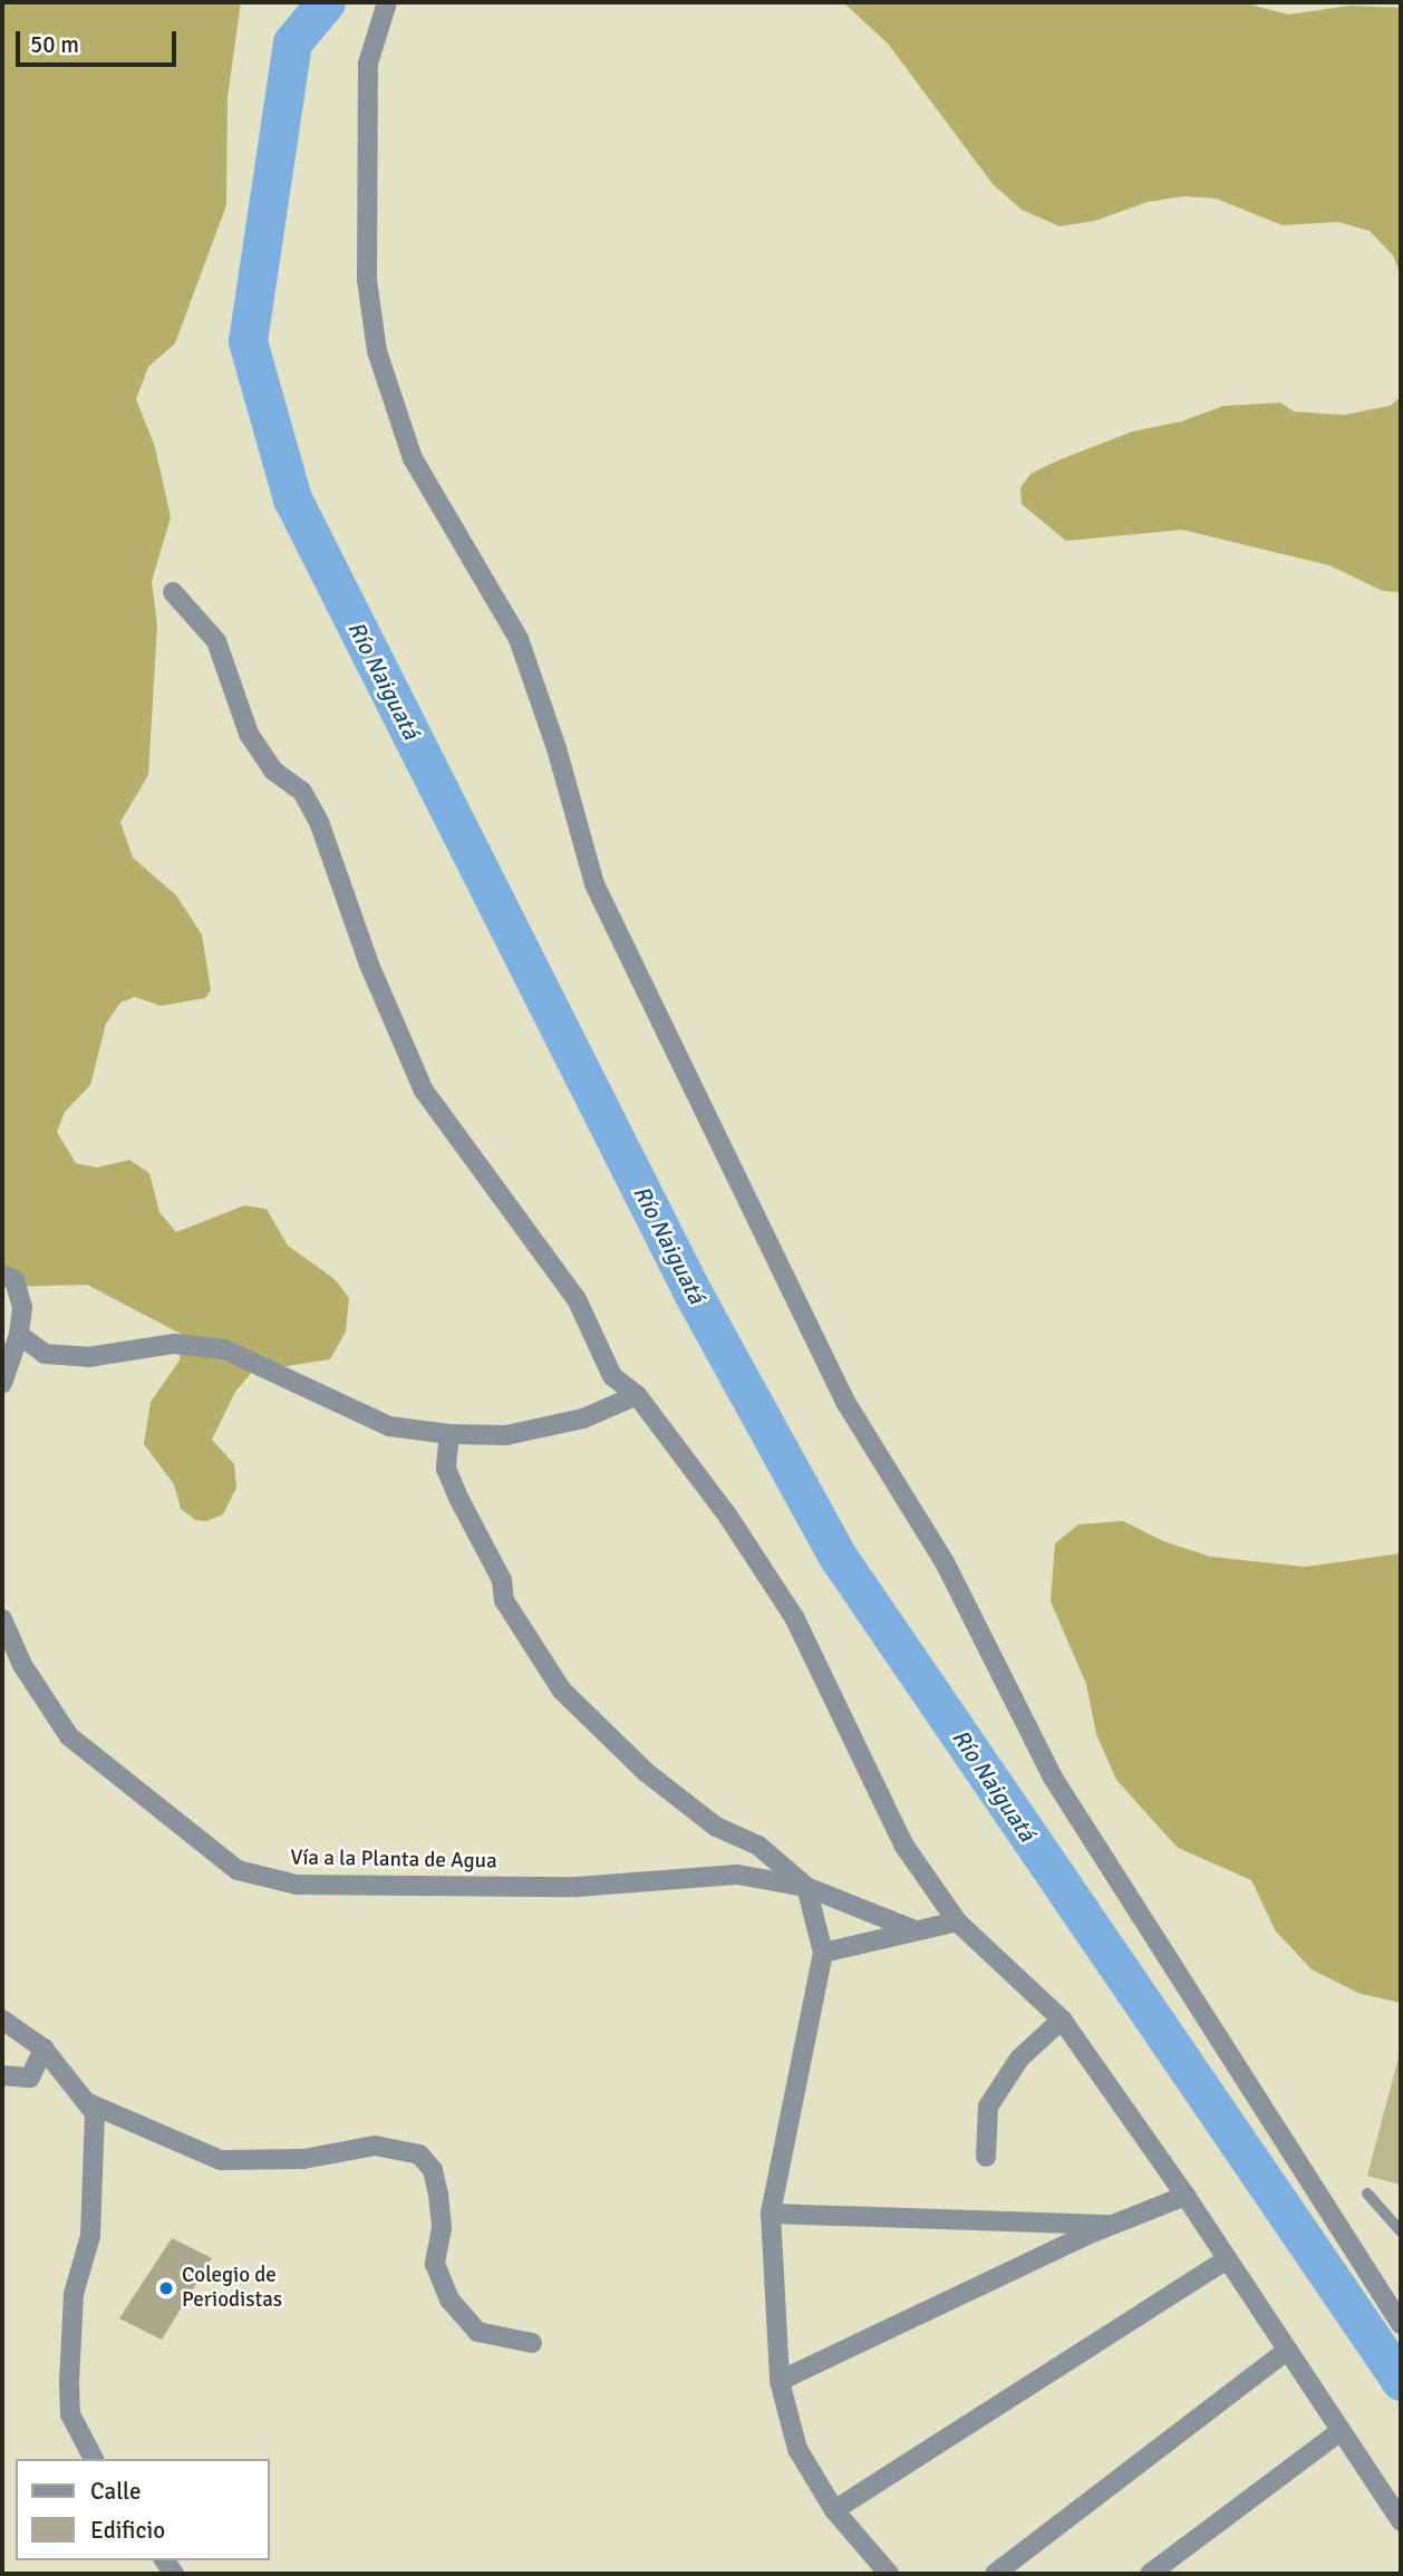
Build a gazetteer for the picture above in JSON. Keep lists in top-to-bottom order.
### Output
{
  "streets": {
    "street": ["Vía a la Planta de Agua"]
  },
  "water": ["Río Naiguatá"],
  "places": ["Colegio de Periodistas"],
  "legend": ["Calle", "Edificio"],
  "scale_bar": "50 m"
}
